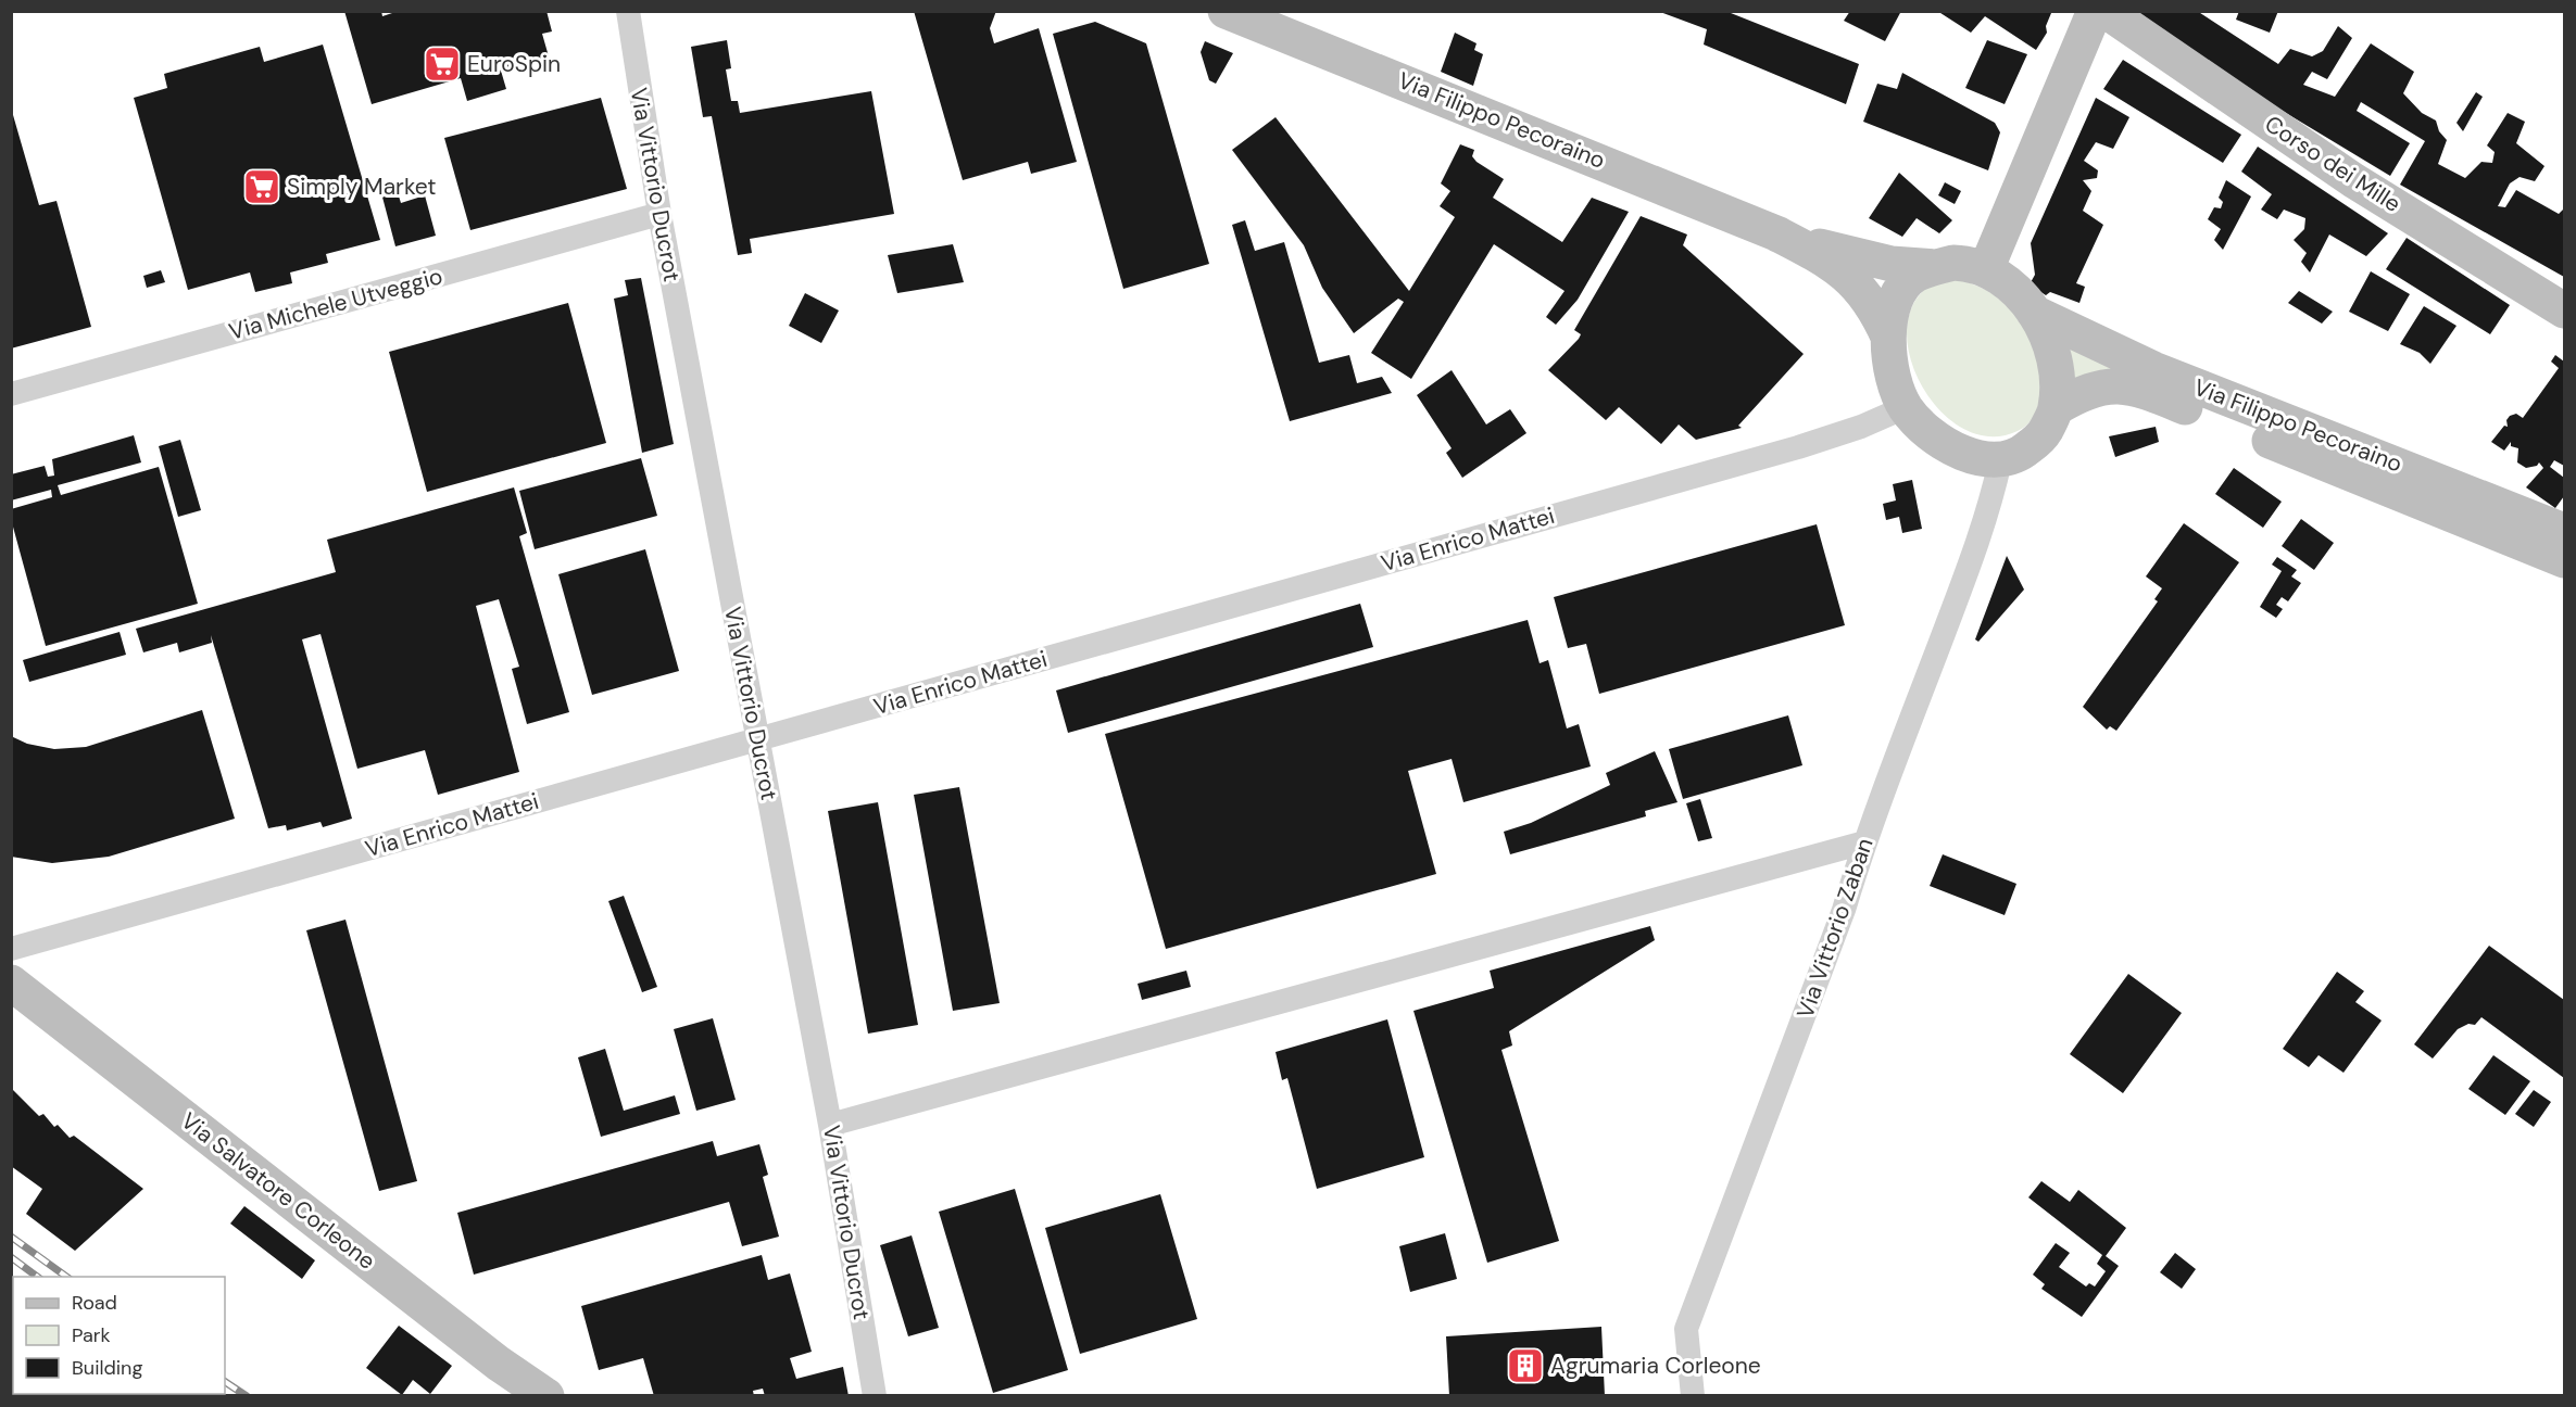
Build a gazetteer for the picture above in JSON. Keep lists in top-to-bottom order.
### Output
{
  "streets": {
    "street": [
      "Via Filippo Pecoraino",
      "Corso dei Mille",
      "Via Vittorio Ducrot",
      "Via Michele Utveggio",
      "Via Enrico Mattei",
      "Via Vittorio Zaban",
      "Via Salvatore Corleone"
    ]
  },
  "crossings": [
    ["Via Filippo Pecoraino", "Via Enrico Mattei"],
    ["Via Filippo Pecoraino", "Via Vittorio Zaban"],
    ["Via Vittorio Ducrot", "Via Michele Utveggio"],
    ["Via Vittorio Ducrot", "Via Enrico Mattei"],
    ["Via Enrico Mattei", "Via Vittorio Zaban"]
  ],
  "places": {
    "supermarket": ["EuroSpin", "Simply Market"],
    "building": ["Agrumaria Corleone"]
  },
  "legend": ["Road", "Park", "Building"]
}
